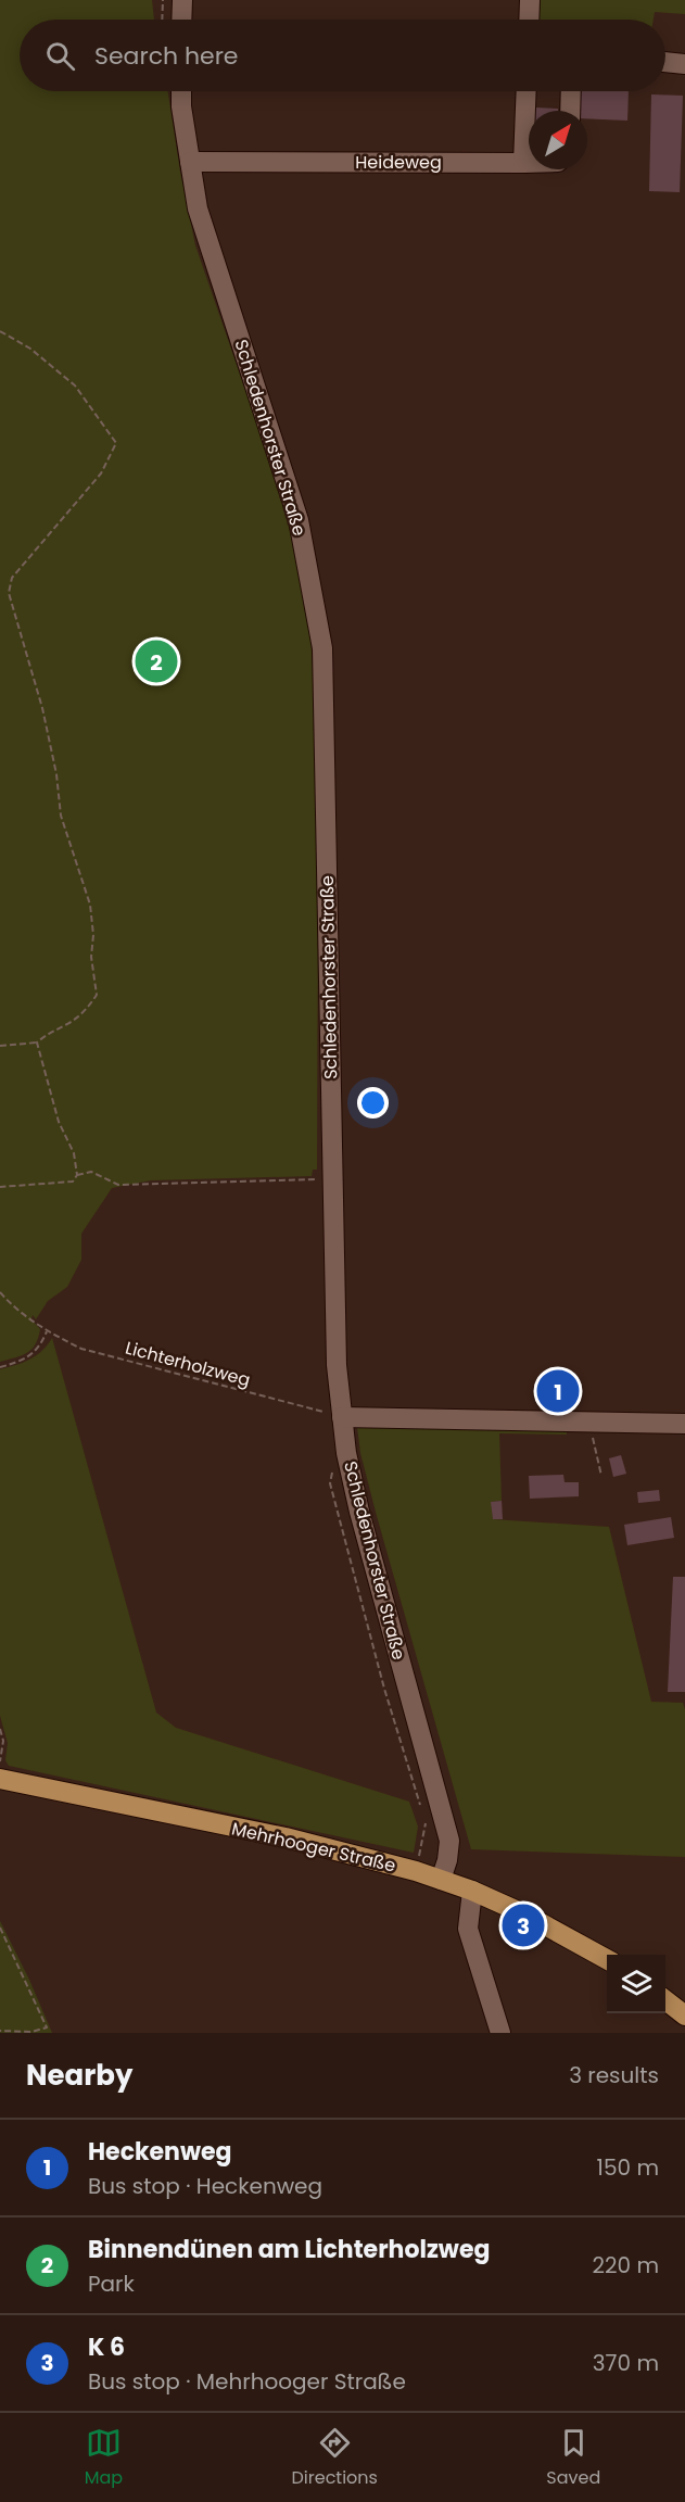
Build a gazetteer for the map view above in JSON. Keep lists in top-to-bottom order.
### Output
{
  "streets": {
    "main road": ["Mehrhooger Straße"],
    "street": ["Heideweg", "Schledenhorster Straße"],
    "path": ["Lichterholzweg"]
  },
  "crossings": [
    ["Heideweg", "Schledenhorster Straße"],
    ["Schledenhorster Straße", "Lichterholzweg"],
    ["Schledenhorster Straße", "Mehrhooger Straße"]
  ],
  "north": "top right",
  "page": {
    "search": "Search here",
    "pins": ["2", "1", "3"],
    "heading": ["Nearby", "3 results"],
    "list": [
      {
        "mark": "1",
        "name": "Heckenweg",
        "note": "Bus stop · Heckenweg",
        "value": "150 m"
      },
      {
        "mark": "2",
        "name": "Binnendünen am Lichterholzweg",
        "note": "Park",
        "value": "220 m"
      },
      {
        "mark": "3",
        "name": "K 6",
        "note": "Bus stop · Mehrhooger Straße",
        "value": "370 m"
      }
    ],
    "nav": ["Map", "Directions", "Saved"]
  }
}
